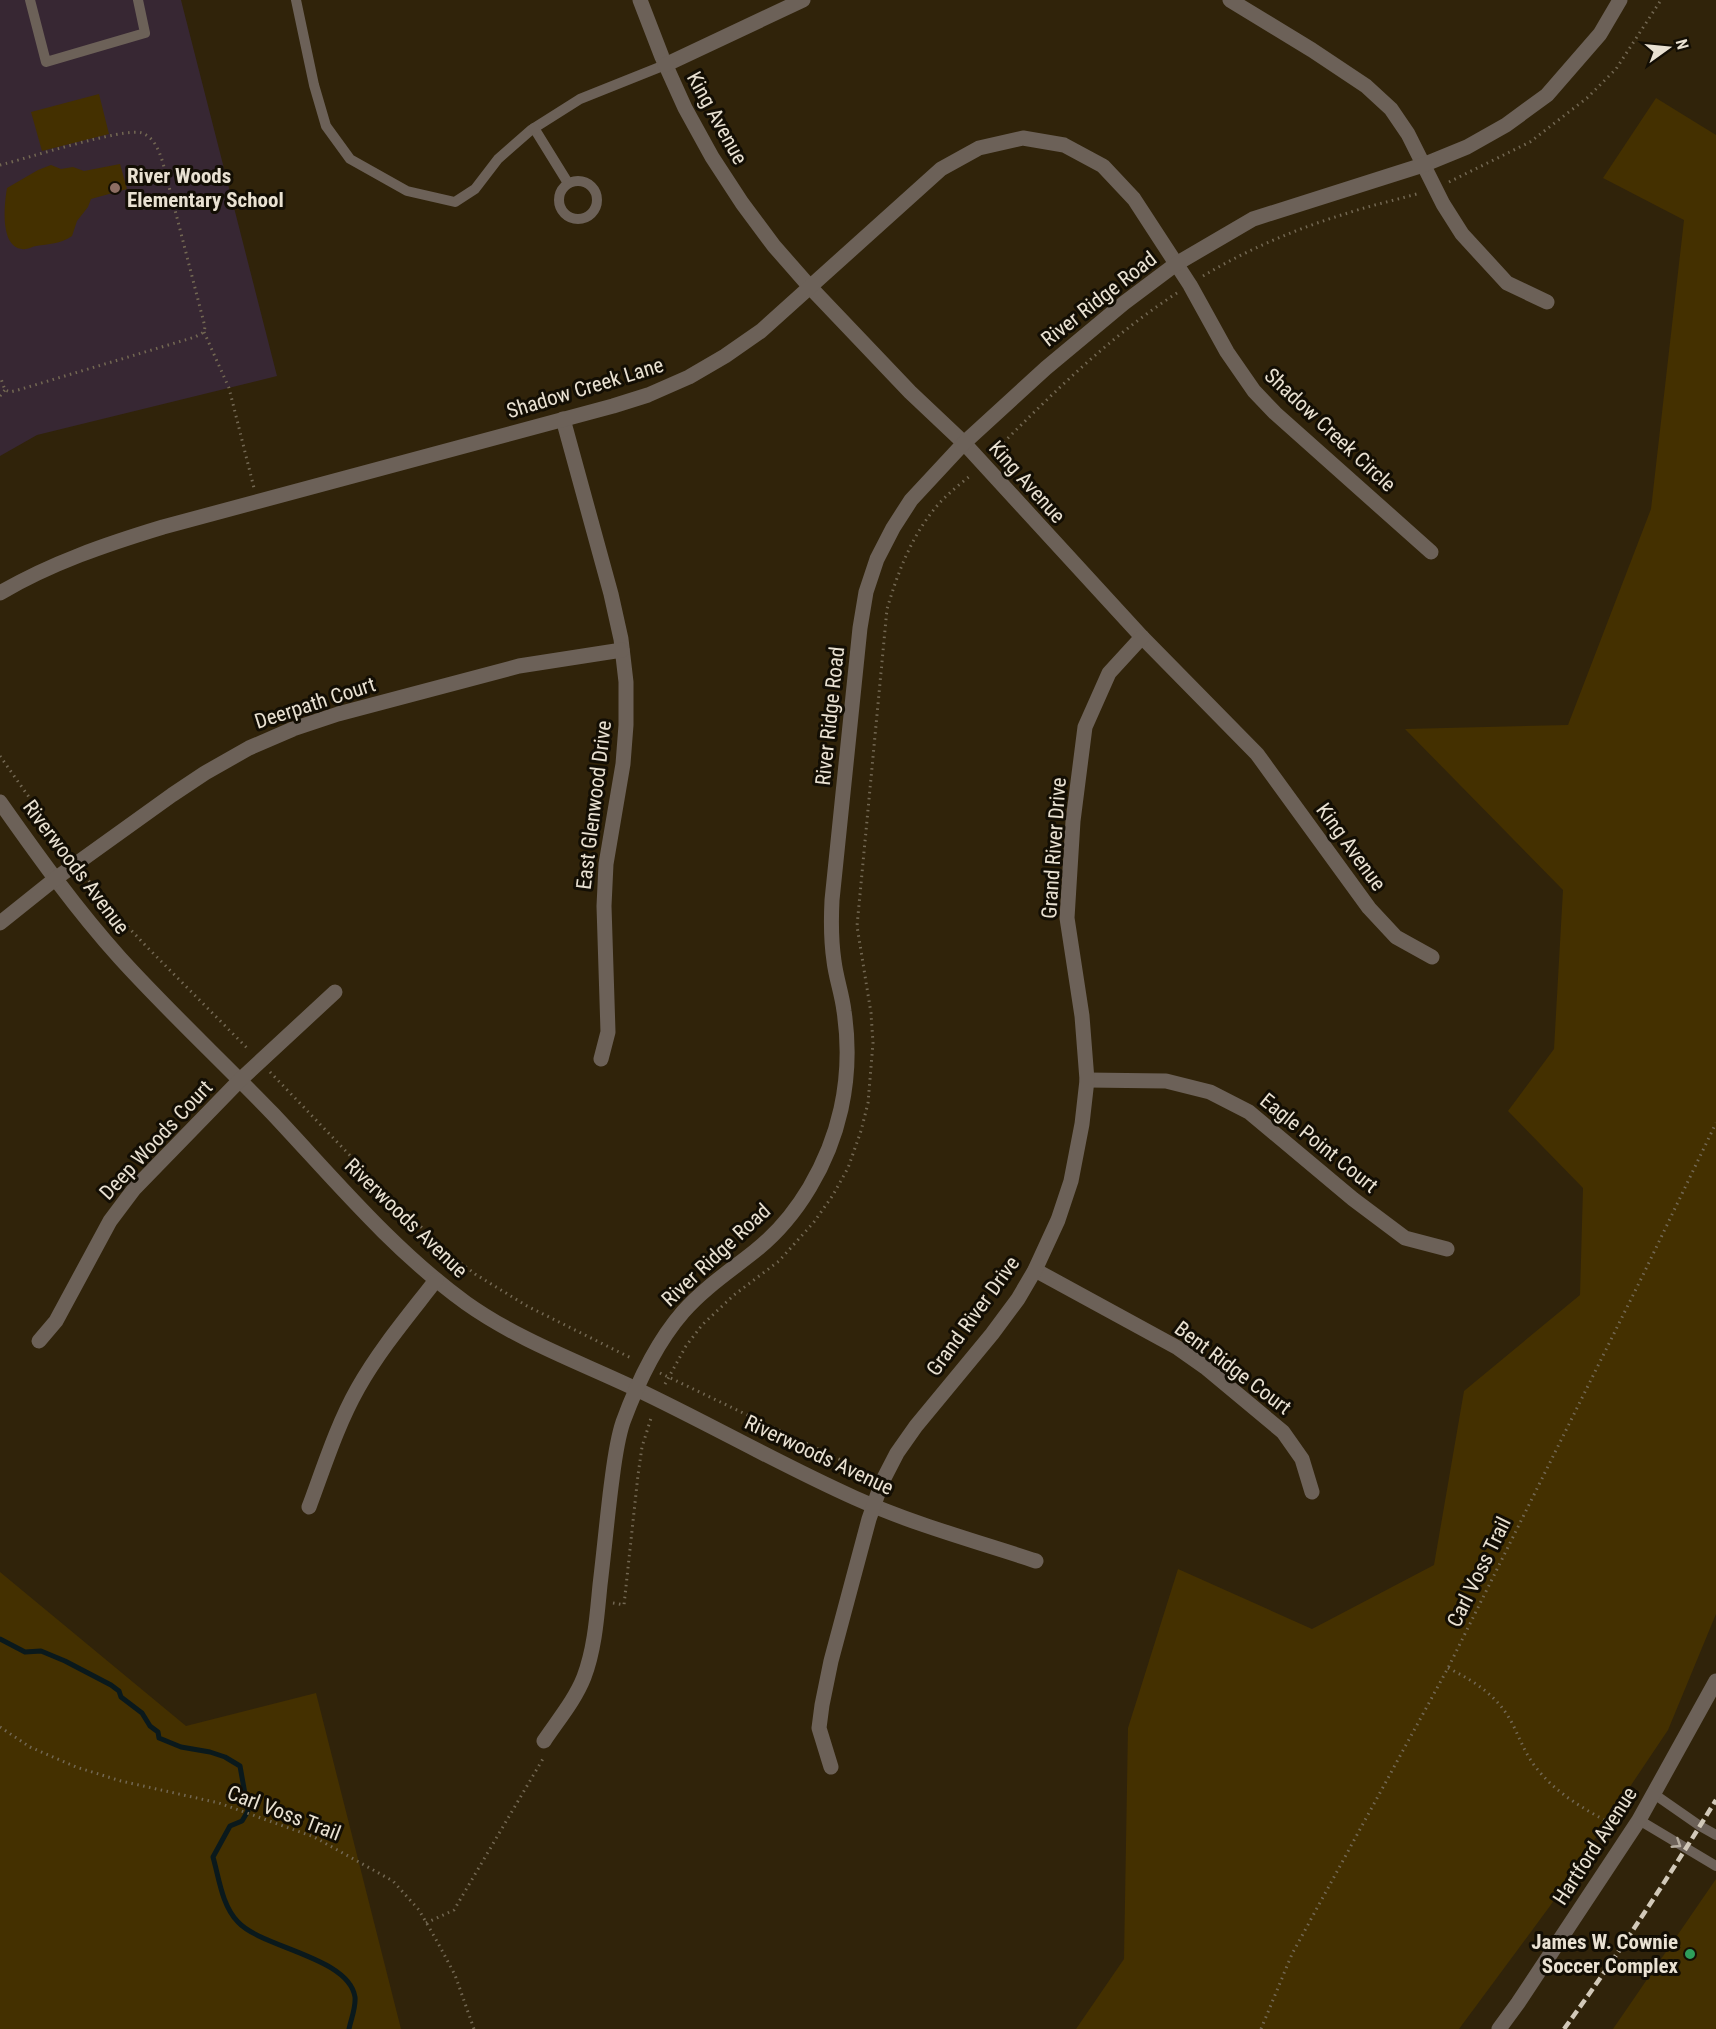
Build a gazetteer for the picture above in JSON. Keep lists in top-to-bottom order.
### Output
{
  "streets": {
    "street": [
      "King Avenue",
      "River Ridge Road",
      "Shadow Creek Lane",
      "Shadow Creek Circle",
      "Deerpath Court",
      "East Glenwood Drive",
      "Grand River Drive",
      "Riverwoods Avenue",
      "Deep Woods Court",
      "Eagle Point Court",
      "Bent Ridge Court",
      "Hartford Avenue"
    ],
    "path": ["Carl Voss Trail"]
  },
  "crossings": [
    ["King Avenue", "River Ridge Road"],
    ["King Avenue", "Shadow Creek Lane"],
    ["King Avenue", "Grand River Drive"],
    ["River Ridge Road", "Shadow Creek Lane"],
    ["River Ridge Road", "Shadow Creek Circle"],
    ["River Ridge Road", "Riverwoods Avenue"],
    ["Shadow Creek Lane", "Shadow Creek Circle"],
    ["Shadow Creek Lane", "East Glenwood Drive"],
    ["Deerpath Court", "East Glenwood Drive"],
    ["Deerpath Court", "Riverwoods Avenue"],
    ["Grand River Drive", "Riverwoods Avenue"],
    ["Grand River Drive", "Eagle Point Court"],
    ["Grand River Drive", "Bent Ridge Court"],
    ["Riverwoods Avenue", "Deep Woods Court"]
  ],
  "places": ["River Woods Elementary School", "James W. Cownie Soccer Complex"],
  "north": "right"
}
